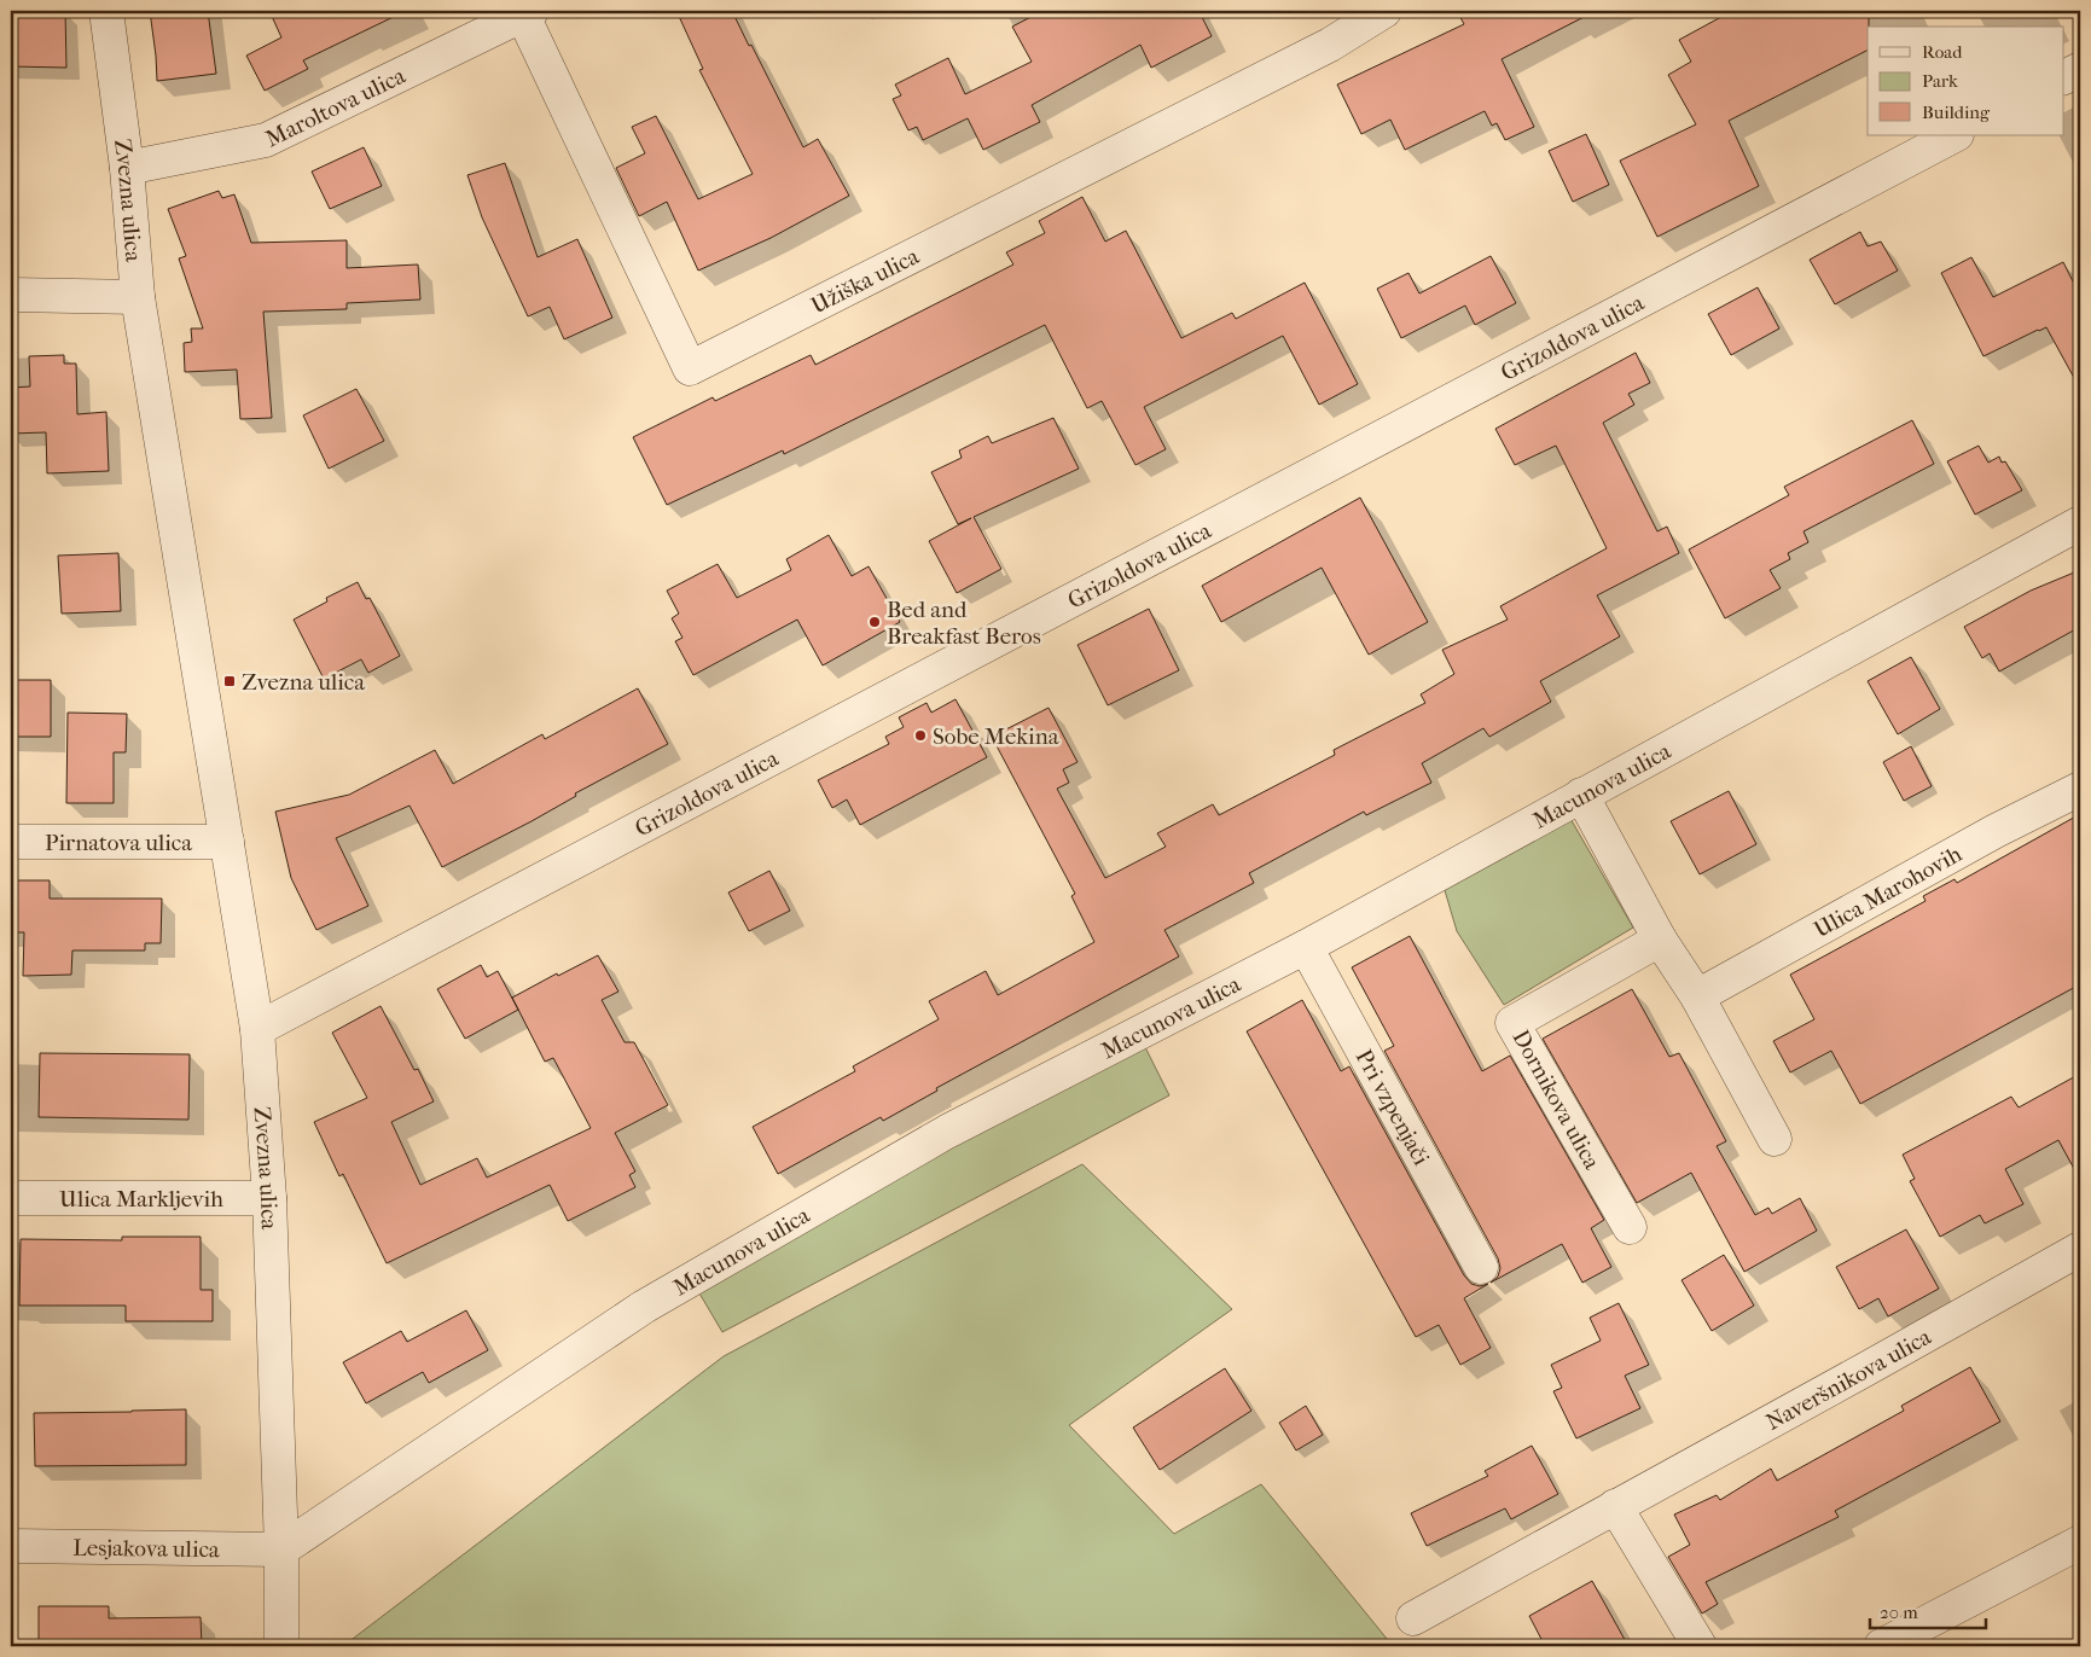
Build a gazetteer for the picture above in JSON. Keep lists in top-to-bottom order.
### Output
{
  "streets": {
    "street": [
      "Maroltova ulica",
      "Zvezna ulica",
      "Užiška ulica",
      "Grizoldova ulica",
      "Macunova ulica",
      "Pirnatova ulica",
      "Ulica Marohovih",
      "Dornikova ulica",
      "Pri vzpenjači",
      "Ulica Markljevih",
      "Naveršnikova ulica",
      "Lesjakova ulica"
    ]
  },
  "crossings": [
    ["Maroltova ulica", "Zvezna ulica"],
    ["Maroltova ulica", "Užiška ulica"],
    ["Zvezna ulica", "Grizoldova ulica"],
    ["Zvezna ulica", "Macunova ulica"],
    ["Zvezna ulica", "Pirnatova ulica"],
    ["Zvezna ulica", "Ulica Markljevih"],
    ["Zvezna ulica", "Lesjakova ulica"],
    ["Macunova ulica", "Pri vzpenjači"],
    ["Macunova ulica", "Lesjakova ulica"]
  ],
  "places": {
    "other": ["Bed and Breakfast Beros", "Sobe Mekina"],
    "transit": ["Zvezna ulica"]
  },
  "legend": ["Road", "Park", "Building"],
  "scale_bar": "20 m"
}
